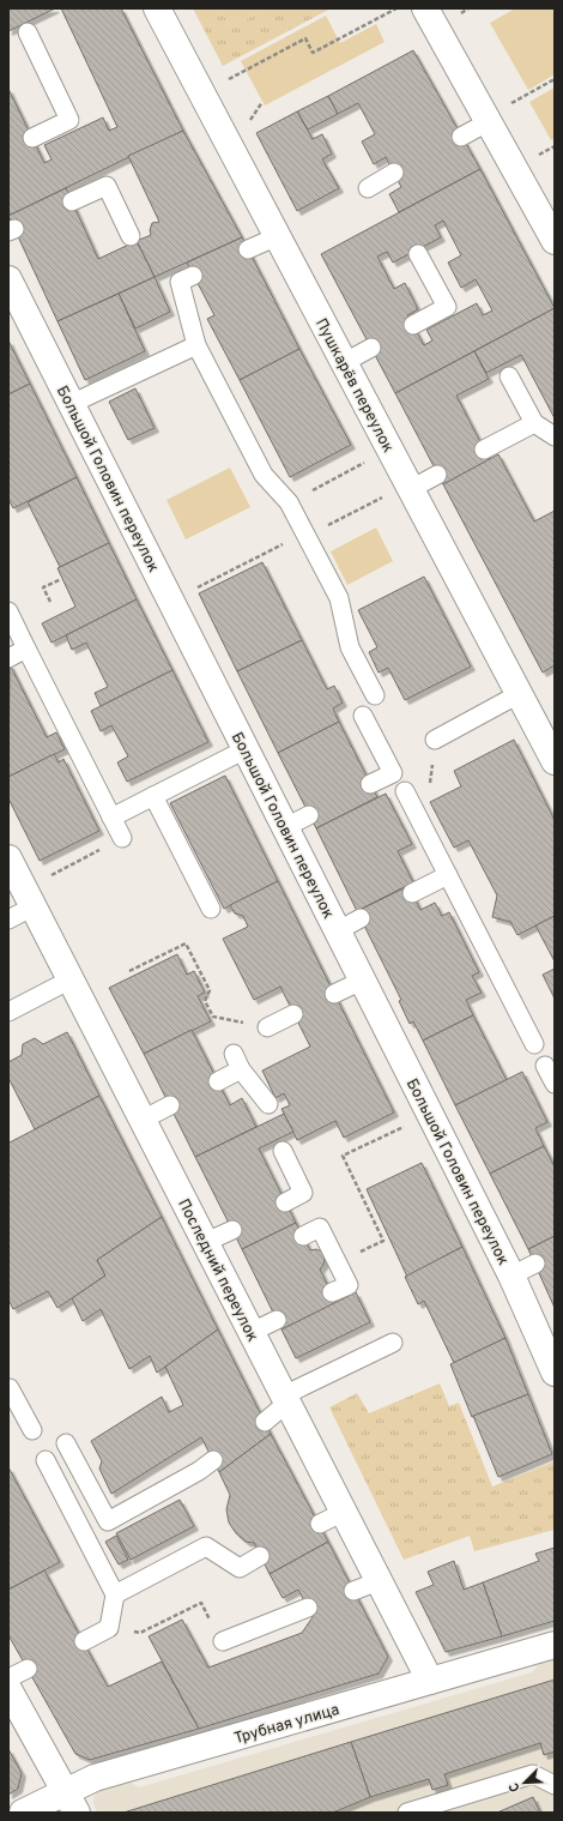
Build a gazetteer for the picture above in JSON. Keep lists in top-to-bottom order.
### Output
{
  "streets": {
    "street": [
      "Пушкарёв переулок",
      "Большой Головин переулок",
      "Последний переулок",
      "Трубная улица"
    ]
  },
  "crossings": [
    ["Последний переулок", "Трубная улица"]
  ],
  "north": "bottom left"
}
